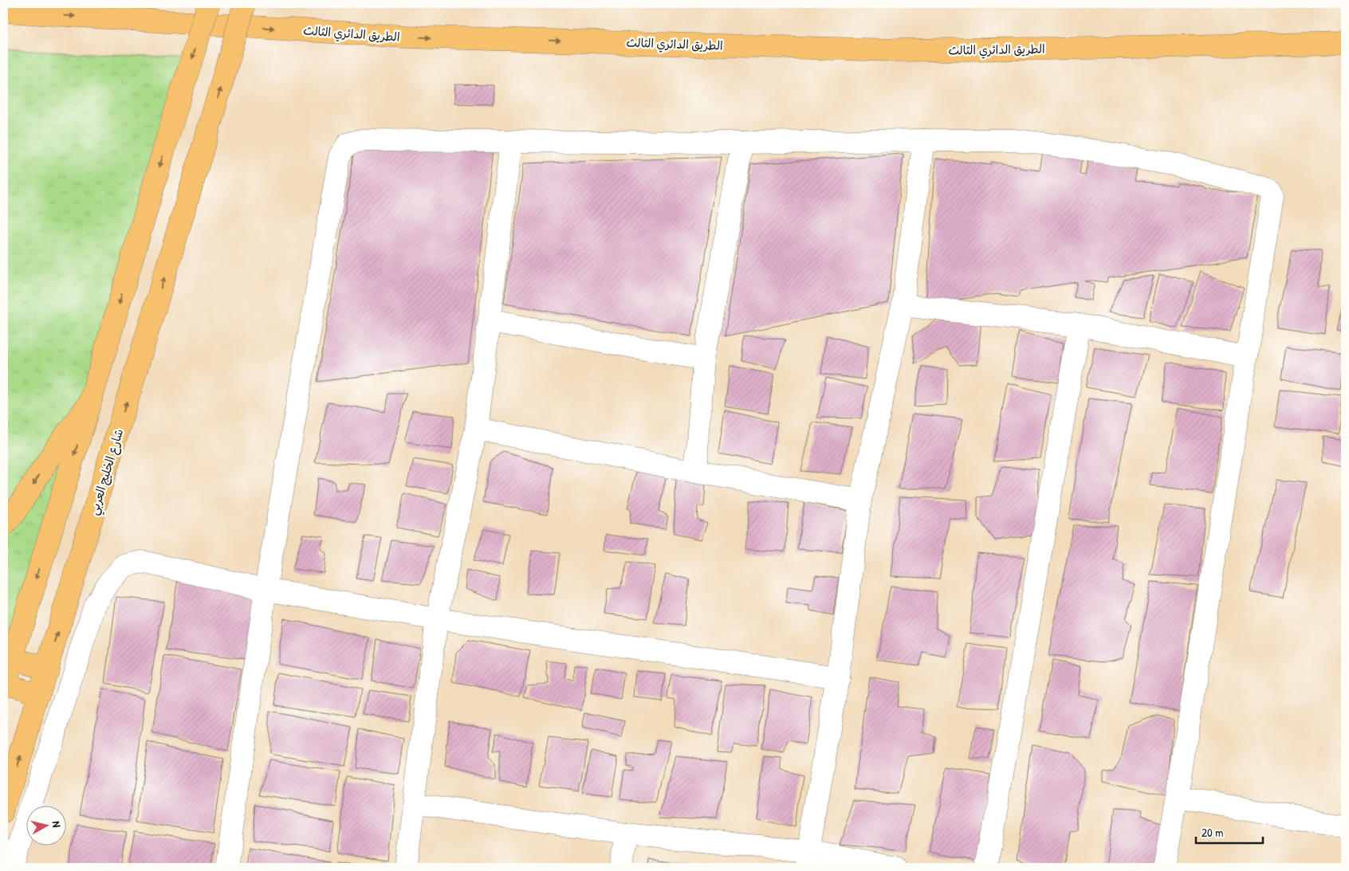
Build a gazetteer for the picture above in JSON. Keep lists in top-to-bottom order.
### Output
{
  "streets": {
    "main road": ["الطريق الدائري الثالث", "شارع الخليج العربي"]
  },
  "one_way": ["الطريق الدائري الثالث"],
  "scale_bar": "20 m",
  "north": "right"
}
